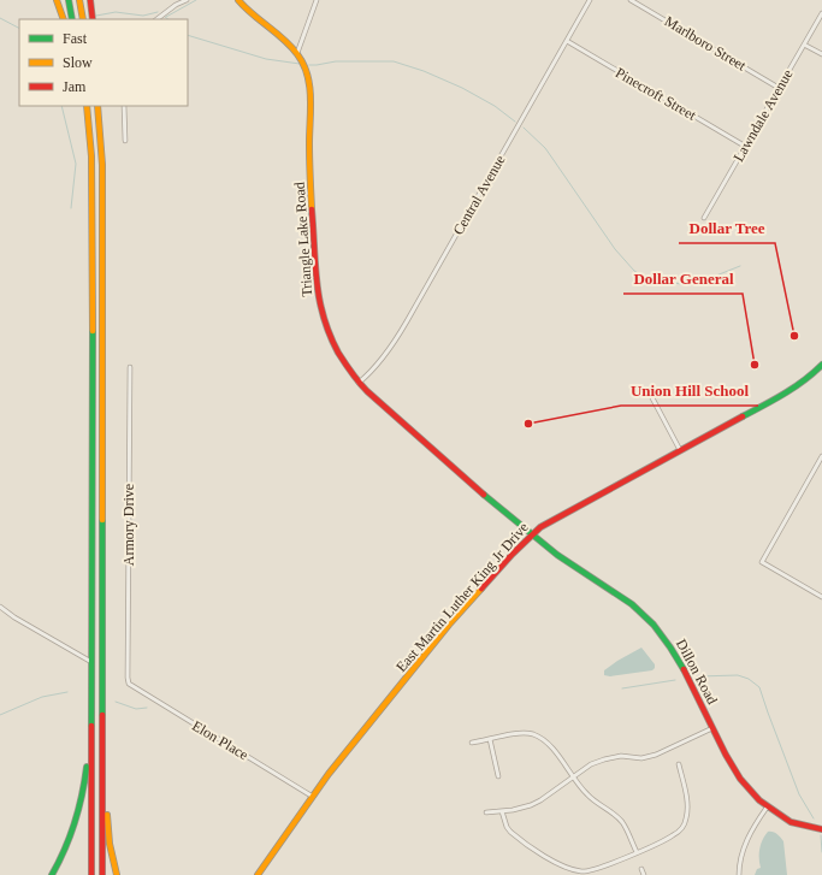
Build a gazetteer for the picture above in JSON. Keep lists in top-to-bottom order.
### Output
{
  "streets": {
    "main road": ["Triangle Lake Road", "East Martin Luther King Jr Drive", "Dillon Road"],
    "street": [
      "Marlboro Street",
      "Pinecroft Street",
      "Lawndale Avenue",
      "Central Avenue",
      "Armory Drive",
      "Elon Place"
    ]
  },
  "crossings": [
    ["Marlboro Street", "Lawndale Avenue"],
    ["Pinecroft Street", "Lawndale Avenue"],
    ["Pinecroft Street", "Central Avenue"],
    ["Central Avenue", "Triangle Lake Road"],
    ["Triangle Lake Road", "East Martin Luther King Jr Drive"],
    ["Triangle Lake Road", "Dillon Road"],
    ["Armory Drive", "Elon Place"],
    ["East Martin Luther King Jr Drive", "Dillon Road"],
    ["East Martin Luther King Jr Drive", "Elon Place"]
  ],
  "places": ["Dollar Tree", "Dollar General", "Union Hill School"],
  "legend": ["Fast", "Slow", "Jam"]
}
